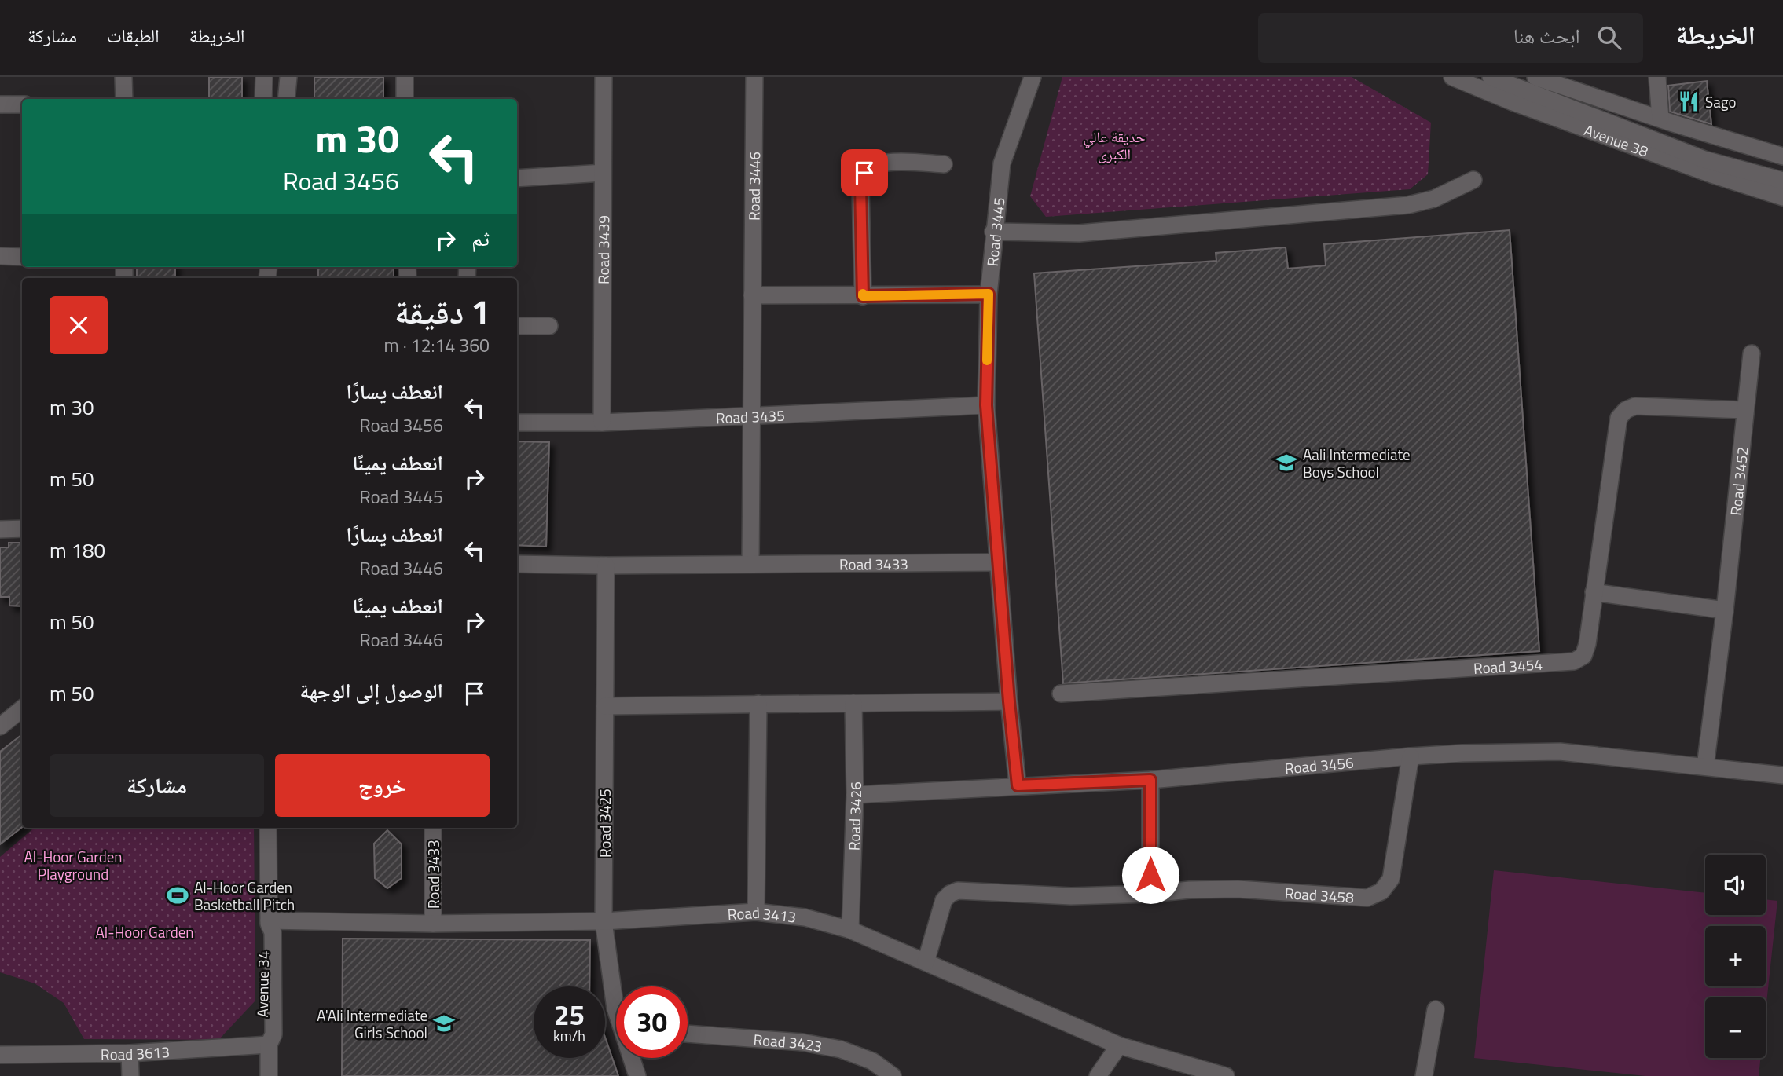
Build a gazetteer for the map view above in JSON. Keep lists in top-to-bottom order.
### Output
{
  "streets": {
    "street": [
      "Avenue 38",
      "Road 3446",
      "Road 3445",
      "Road 3439",
      "Road 3435",
      "Road 3452",
      "Road 3433",
      "Road 3454",
      "Road 3456",
      "Road 3426",
      "Road 3425",
      "Road 3458",
      "Road 3413",
      "Avenue 34",
      "Road 3423",
      "Road 3613"
    ]
  },
  "crossings": [
    ["Road 3446", "Road 3435"],
    ["Road 3445", "Road 3435"],
    ["Road 3445", "Road 3433"],
    ["Road 3445", "Road 3456"],
    ["Road 3439", "Road 3435"],
    ["Road 3452", "Road 3454"],
    ["Road 3452", "Road 3456"],
    ["Road 3433", "Road 3425"],
    ["Road 3433", "Road 3413"],
    ["Road 3456", "Road 3426"],
    ["Road 3456", "Road 3458"],
    ["Road 3426", "Road 3413"],
    ["Road 3425", "Road 3413"],
    ["Road 3458", "Road 3413"],
    ["Road 3413", "Avenue 34"],
    ["Avenue 34", "Road 3613"]
  ],
  "parks": ["حديقة عالي الكبرى", "Al-Hoor Garden Playground", "Al-Hoor Garden"],
  "places": {
    "restaurant": ["Sago"],
    "school or university": ["Aali Intermediate Boys School", "A'Ali Intermediate Girls School"],
    "sports": ["Al-Hoor Garden Basketball Pitch"]
  },
  "page": {
    "header": "الخريطة",
    "search": "ابحث هنا",
    "nav": ["الخريطة", "الطبقات", "مشاركة"],
    "turn": ["30 m", "Road 3456"],
    "then": "ثم",
    "heading": ["1 دقيقة", "360 m · 12:14"],
    "list": [
      {
        "name": "انعطف يسارًا",
        "note": "Road 3456",
        "value": "30 m"
      },
      {
        "name": "انعطف يمينًا",
        "note": "Road 3445",
        "value": "50 m"
      },
      {
        "name": "انعطف يسارًا",
        "note": "Road 3446",
        "value": "180 m"
      },
      {
        "name": "انعطف يمينًا",
        "note": "Road 3446",
        "value": "50 m"
      },
      {
        "name": "الوصول إلى الوجهة",
        "value": "50 m"
      }
    ],
    "buttons": ["خروج", "مشاركة"],
    "map_buttons": ["+", "−"],
    "speed": "25 km/h",
    "limit": "30"
  }
}
